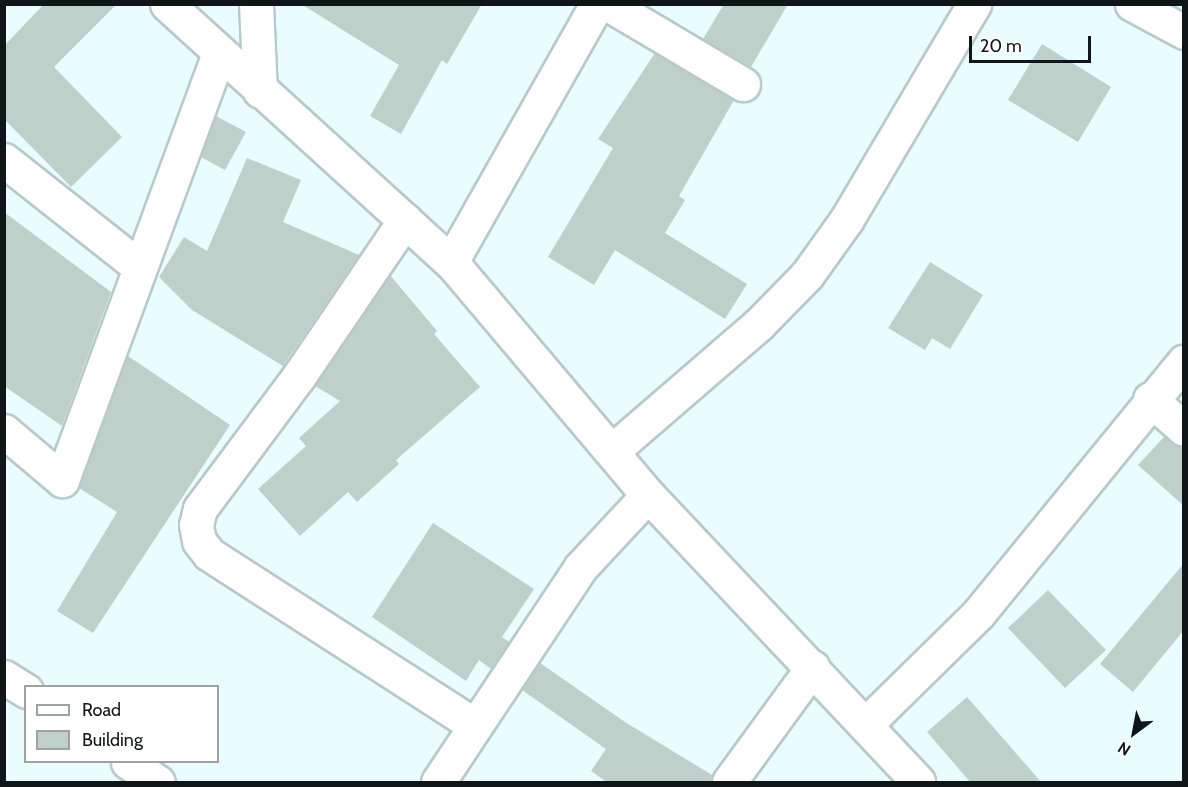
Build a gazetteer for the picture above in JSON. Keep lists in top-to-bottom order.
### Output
{
  "legend": ["Road", "Building"],
  "scale_bar": "20 m",
  "north": "bottom left"
}
